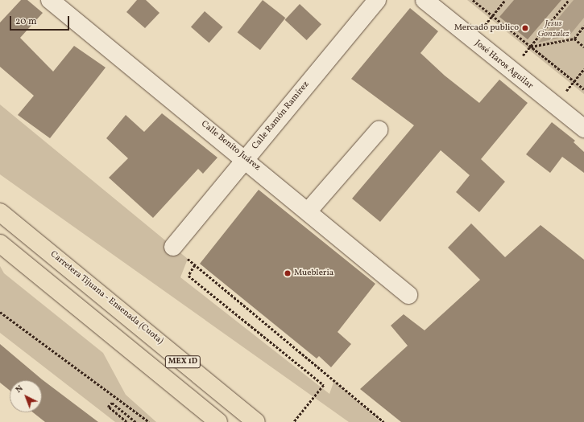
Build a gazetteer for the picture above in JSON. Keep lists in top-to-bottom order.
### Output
{
  "streets": {
    "highway": ["Carretera Tijuana - Ensenada (Cuota)", "MEX 1D"],
    "street": ["José Haros Aguilar", "Calle Ramón Ramírez", "Calle Benito Juárez"]
  },
  "crossings": [
    ["Calle Ramón Ramírez", "Calle Benito Juárez"]
  ],
  "parks": ["Jesus Gonzalez"],
  "places": ["Mercado publico", "Muebleria"],
  "scale_bar": "20 m",
  "north": "top left"
}
